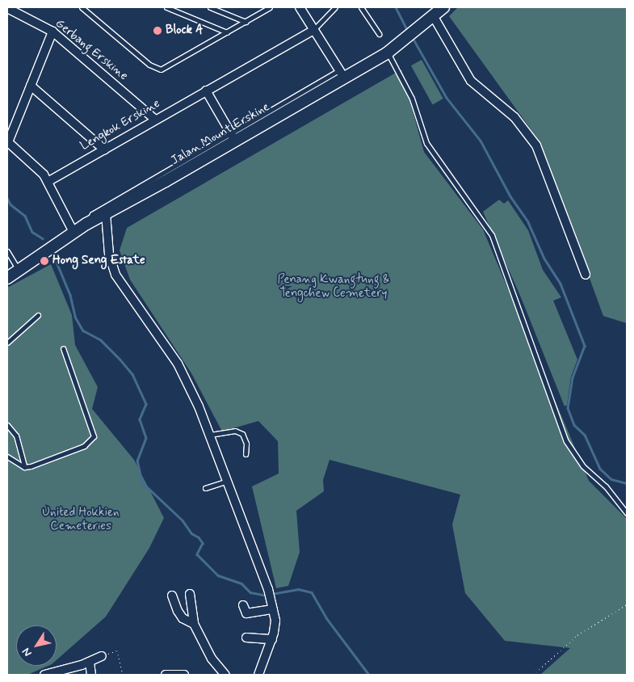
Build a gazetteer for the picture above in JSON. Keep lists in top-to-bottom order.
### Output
{
  "streets": {
    "main road": ["Jalan Mount Erskine"],
    "street": ["Gerbang Erskine", "Lengkok Erskine"]
  },
  "crossings": [
    ["Gerbang Erskine", "Lengkok Erskine"]
  ],
  "parks": ["Penang Kwangtung & Tengchew Cemetery", "United Hokkien Cemeteries"],
  "places": ["Block A", "Hong Seng Estate"],
  "north": "bottom left"
}
